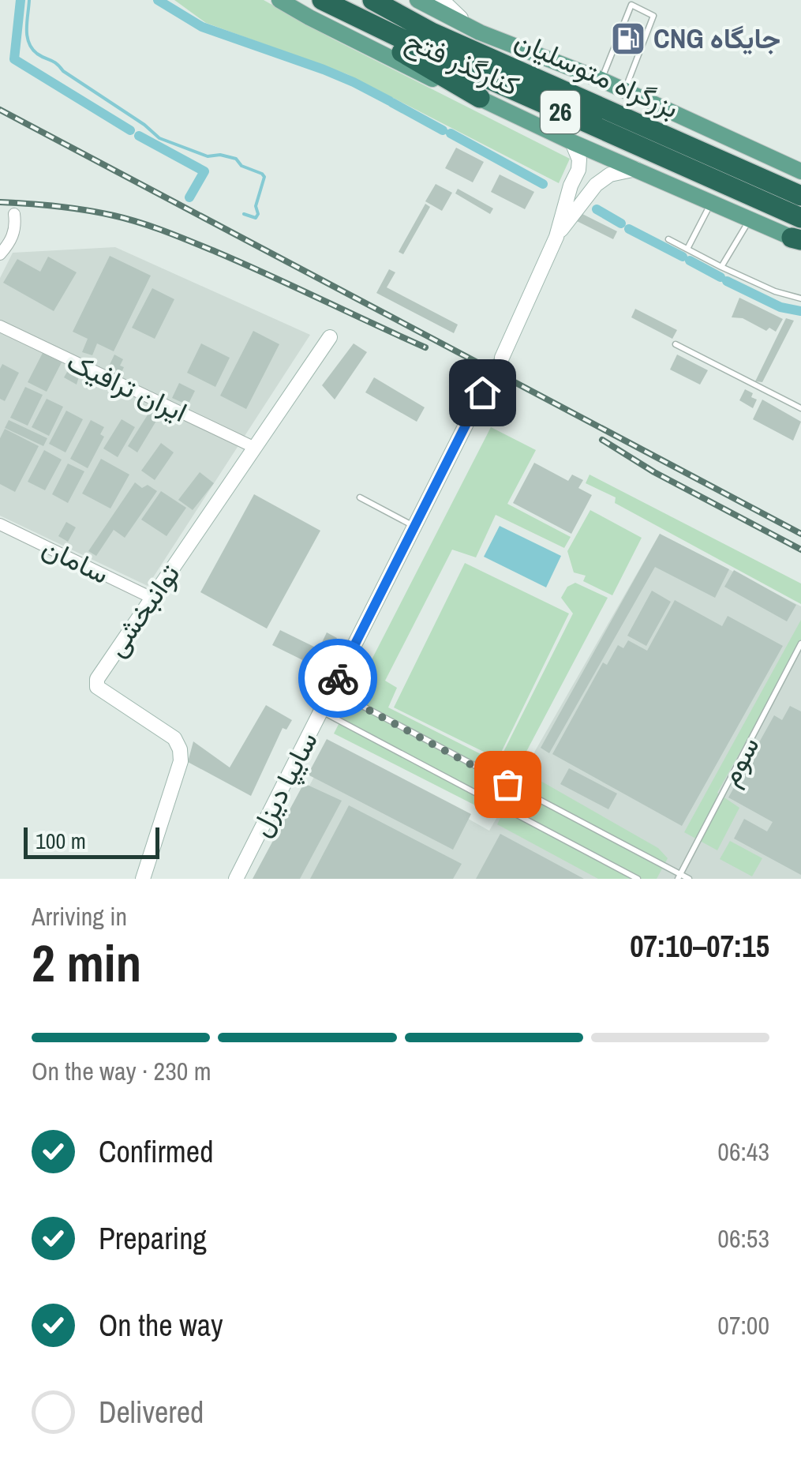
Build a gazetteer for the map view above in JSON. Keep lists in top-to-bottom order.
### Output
{
  "streets": {
    "highway": ["بزرگراه متوسلیان", "26"],
    "main road": ["کنارگذر فتح"],
    "street": [
      "ایران ترافیک",
      "سامان",
      "توانبخشی",
      "سایپا دیزل"
    ],
    "lane": ["سوم"]
  },
  "crossings": [
    ["ایران ترافیک", "توانبخشی"],
    ["سامان", "توانبخشی"]
  ],
  "places": {
    "fuel station": ["CNG جایگاه"]
  },
  "scale_bar": "100 m",
  "page": {
    "scale": "100 m",
    "heading": ["2 min", "Arriving in", "07:10–07:15"],
    "bar": "On the way · 230 m",
    "list": [
      ["Confirmed", "06:43"],
      ["Preparing", "06:53"],
      ["On the way", "07:00"],
      "Delivered"
    ]
  }
}
